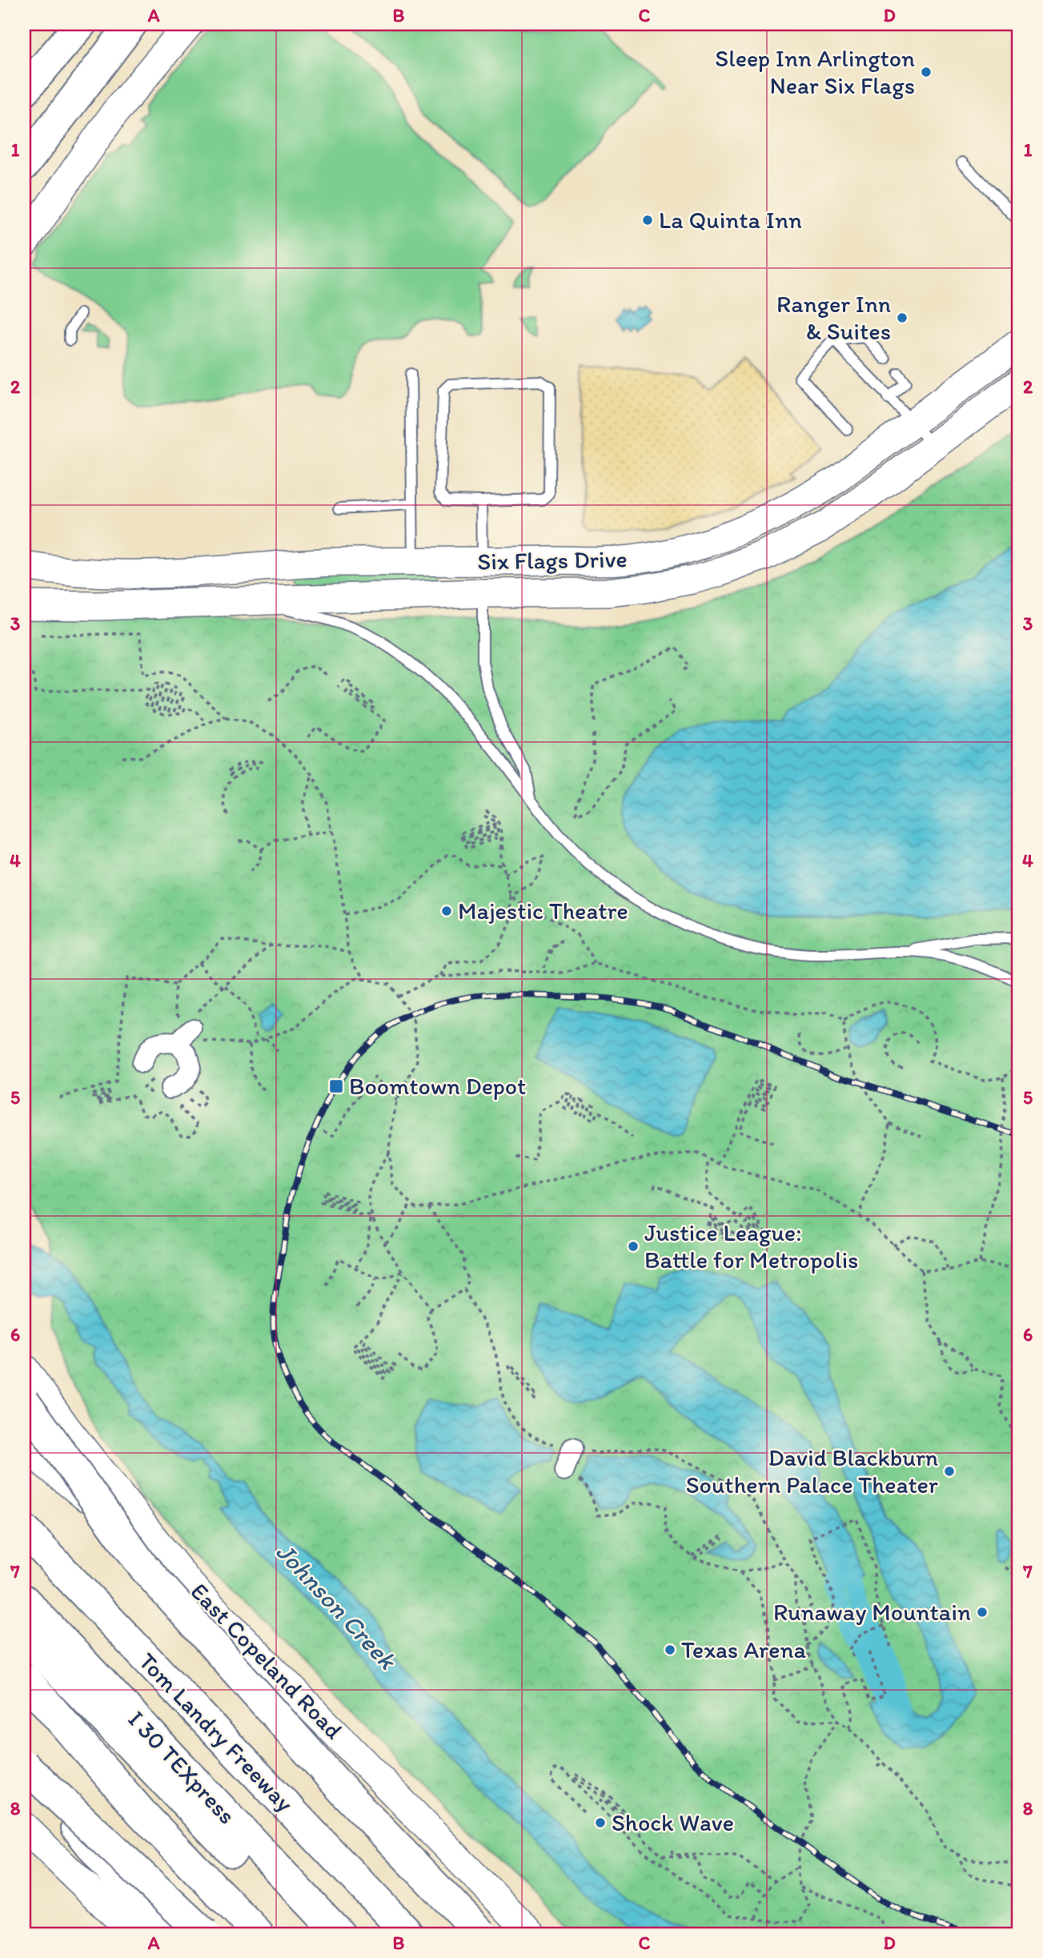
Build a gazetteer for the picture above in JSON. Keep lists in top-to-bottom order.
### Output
{
  "streets": {
    "highway": ["Tom Landry Freeway", "I 30 TEXpress"],
    "street": ["Six Flags Drive", "East Copeland Road"]
  },
  "water": ["Johnson Creek"],
  "places": {
    "other": [
      "Sleep Inn Arlington Near Six Flags",
      "La Quinta Inn",
      "Ranger Inn & Suites",
      "Majestic Theatre",
      "Justice League: Battle for Metropolis",
      "David Blackburn Southern Palace Theater",
      "Runaway Mountain",
      "Texas Arena",
      "Shock Wave"
    ],
    "transit": ["Boomtown Depot"]
  },
  "grid": {
    "columns": [
      "A",
      "B",
      "C",
      "D"
    ],
    "rows": [
      "1",
      "2",
      "3",
      "4",
      "5",
      "6",
      "7",
      "8"
    ]
  }
}
